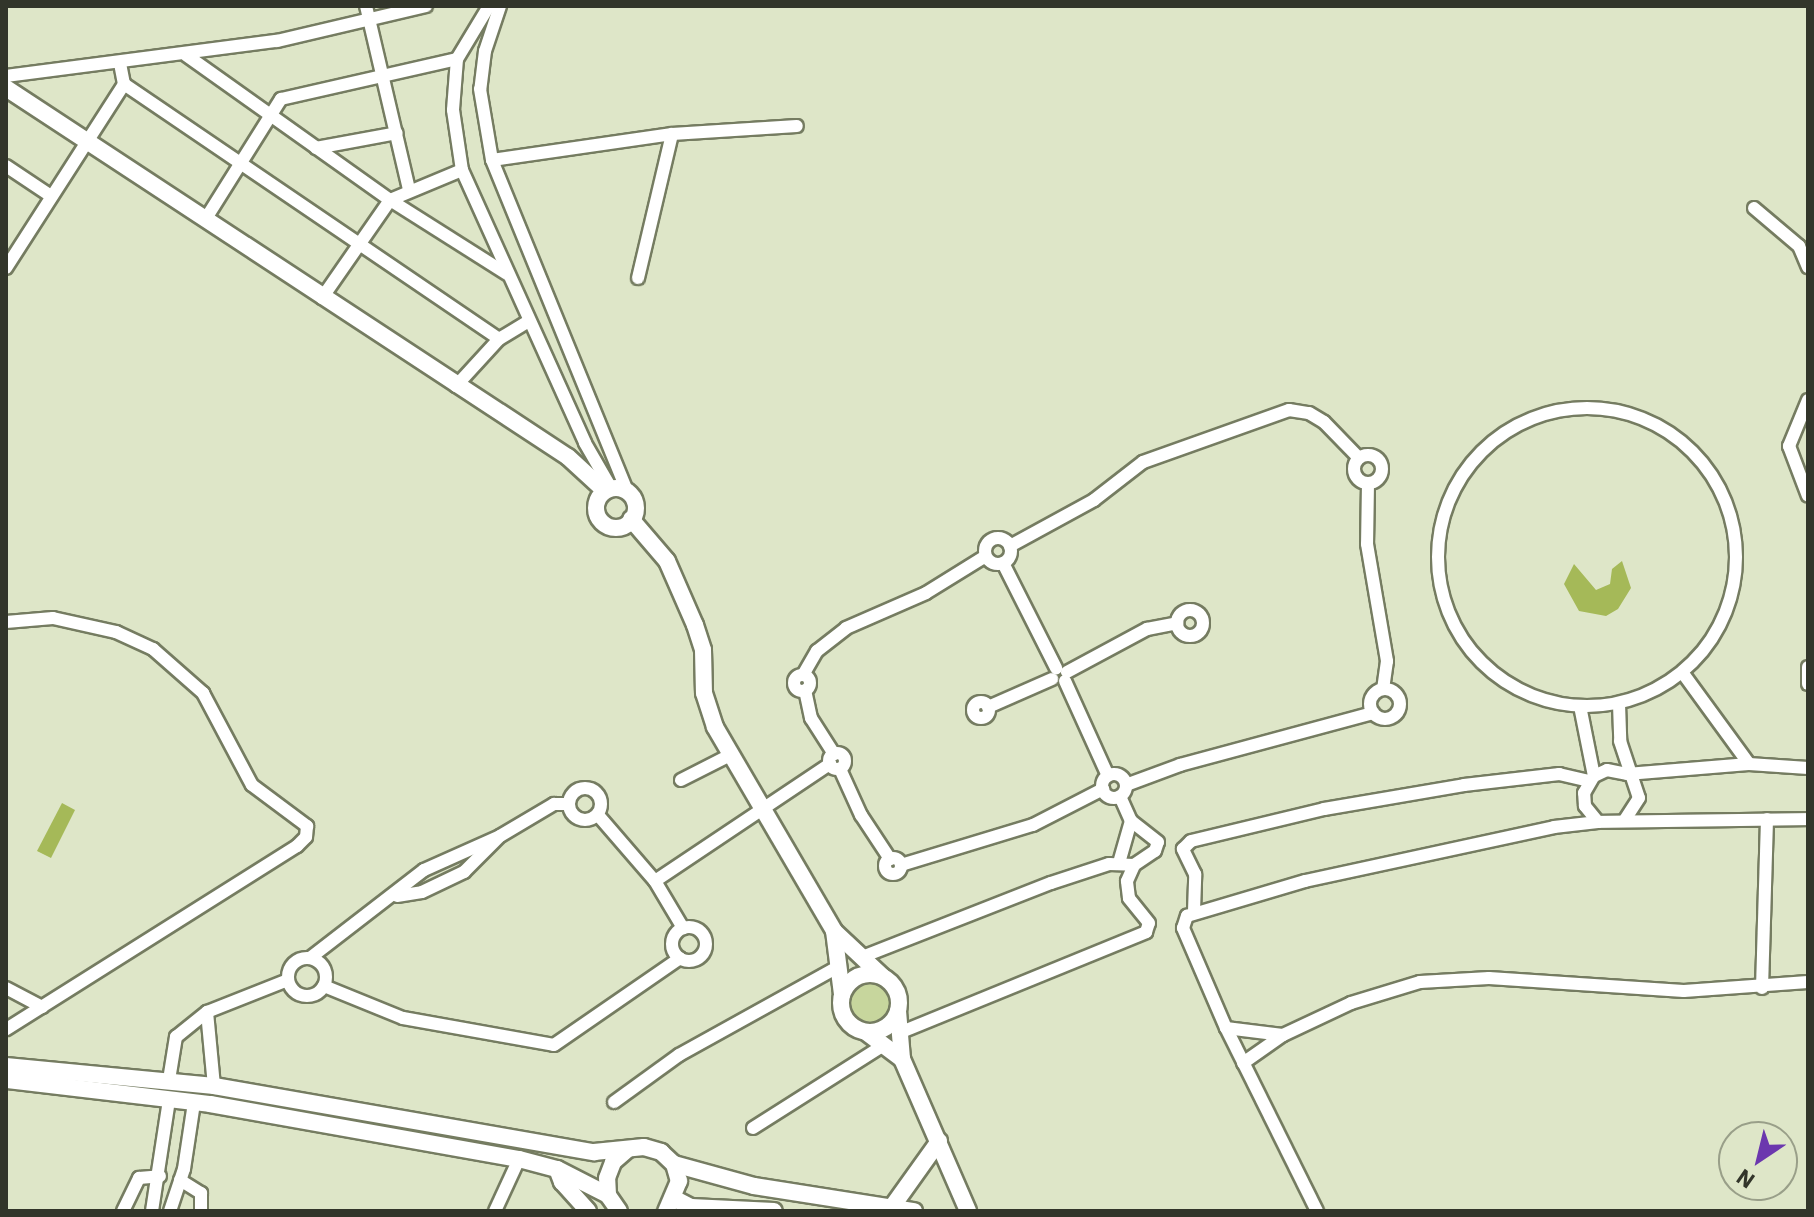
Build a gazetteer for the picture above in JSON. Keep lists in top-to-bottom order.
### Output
{
  "north": "bottom left"
}
